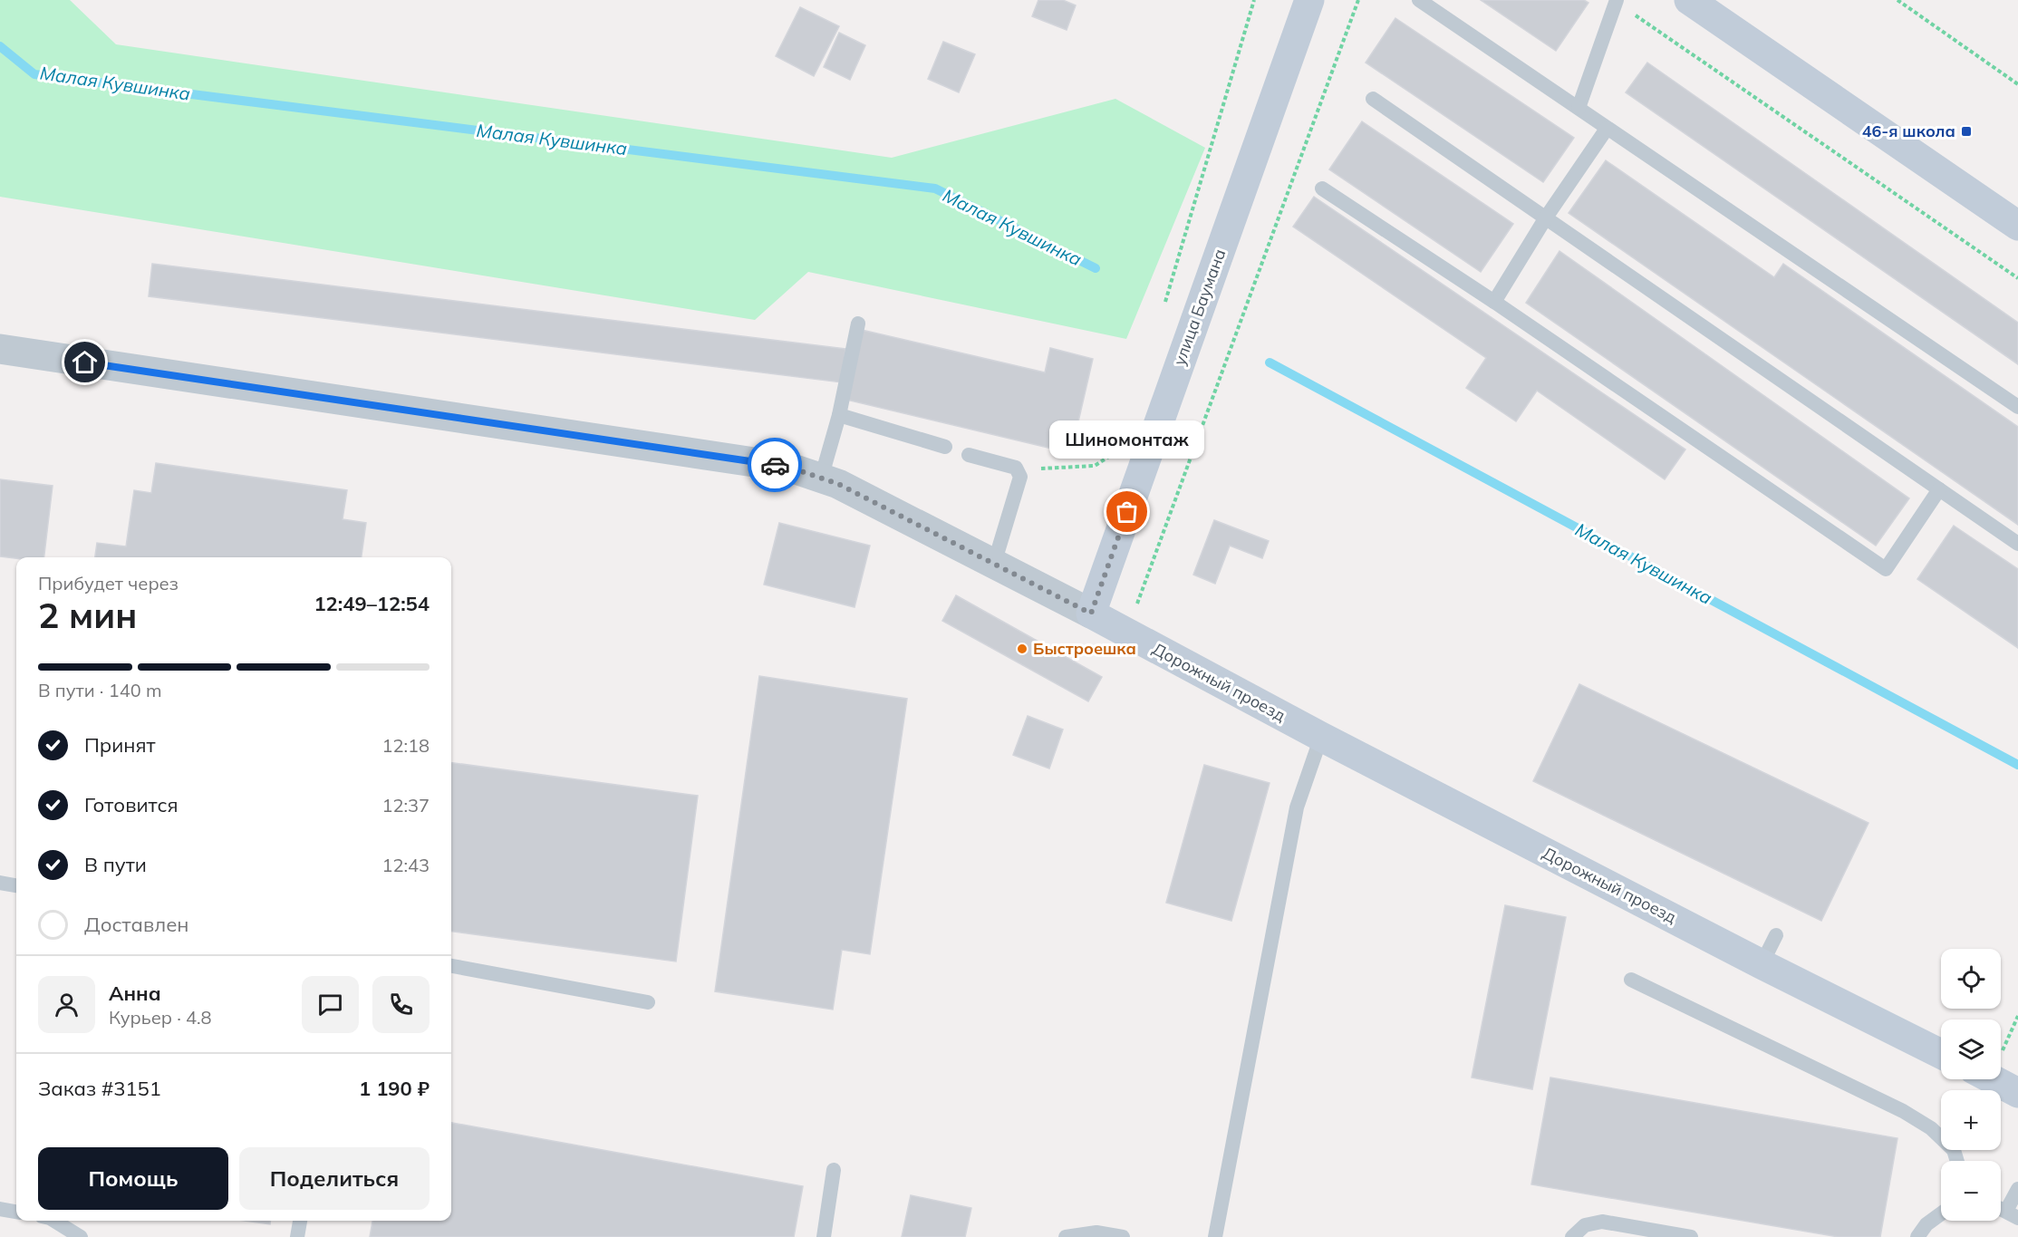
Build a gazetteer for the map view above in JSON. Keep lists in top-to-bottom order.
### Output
{
  "streets": {
    "street": ["улица Баумана", "Дорожный проезд"]
  },
  "crossings": [
    ["улица Баумана", "Дорожный проезд"]
  ],
  "water": ["Малая Кувшинка"],
  "places": {
    "transit": ["46-я школа"],
    "other": ["Шиномонтаж", "Быстроешка"]
  },
  "page": {
    "bubble": "Шиномонтаж",
    "heading": ["2 мин", "Прибудет через", "12:49–12:54"],
    "panel": [
      "Анна",
      "Курьер · 4.8",
      "Заказ #3151",
      "1 190 ₽"
    ],
    "bar": "В пути · 140 m",
    "list": [
      ["Принят", "12:18"],
      ["Готовится", "12:37"],
      ["В пути", "12:43"],
      "Доставлен"
    ],
    "map_buttons": ["+", "−"],
    "buttons": ["Помощь", "Поделиться"]
  }
}
